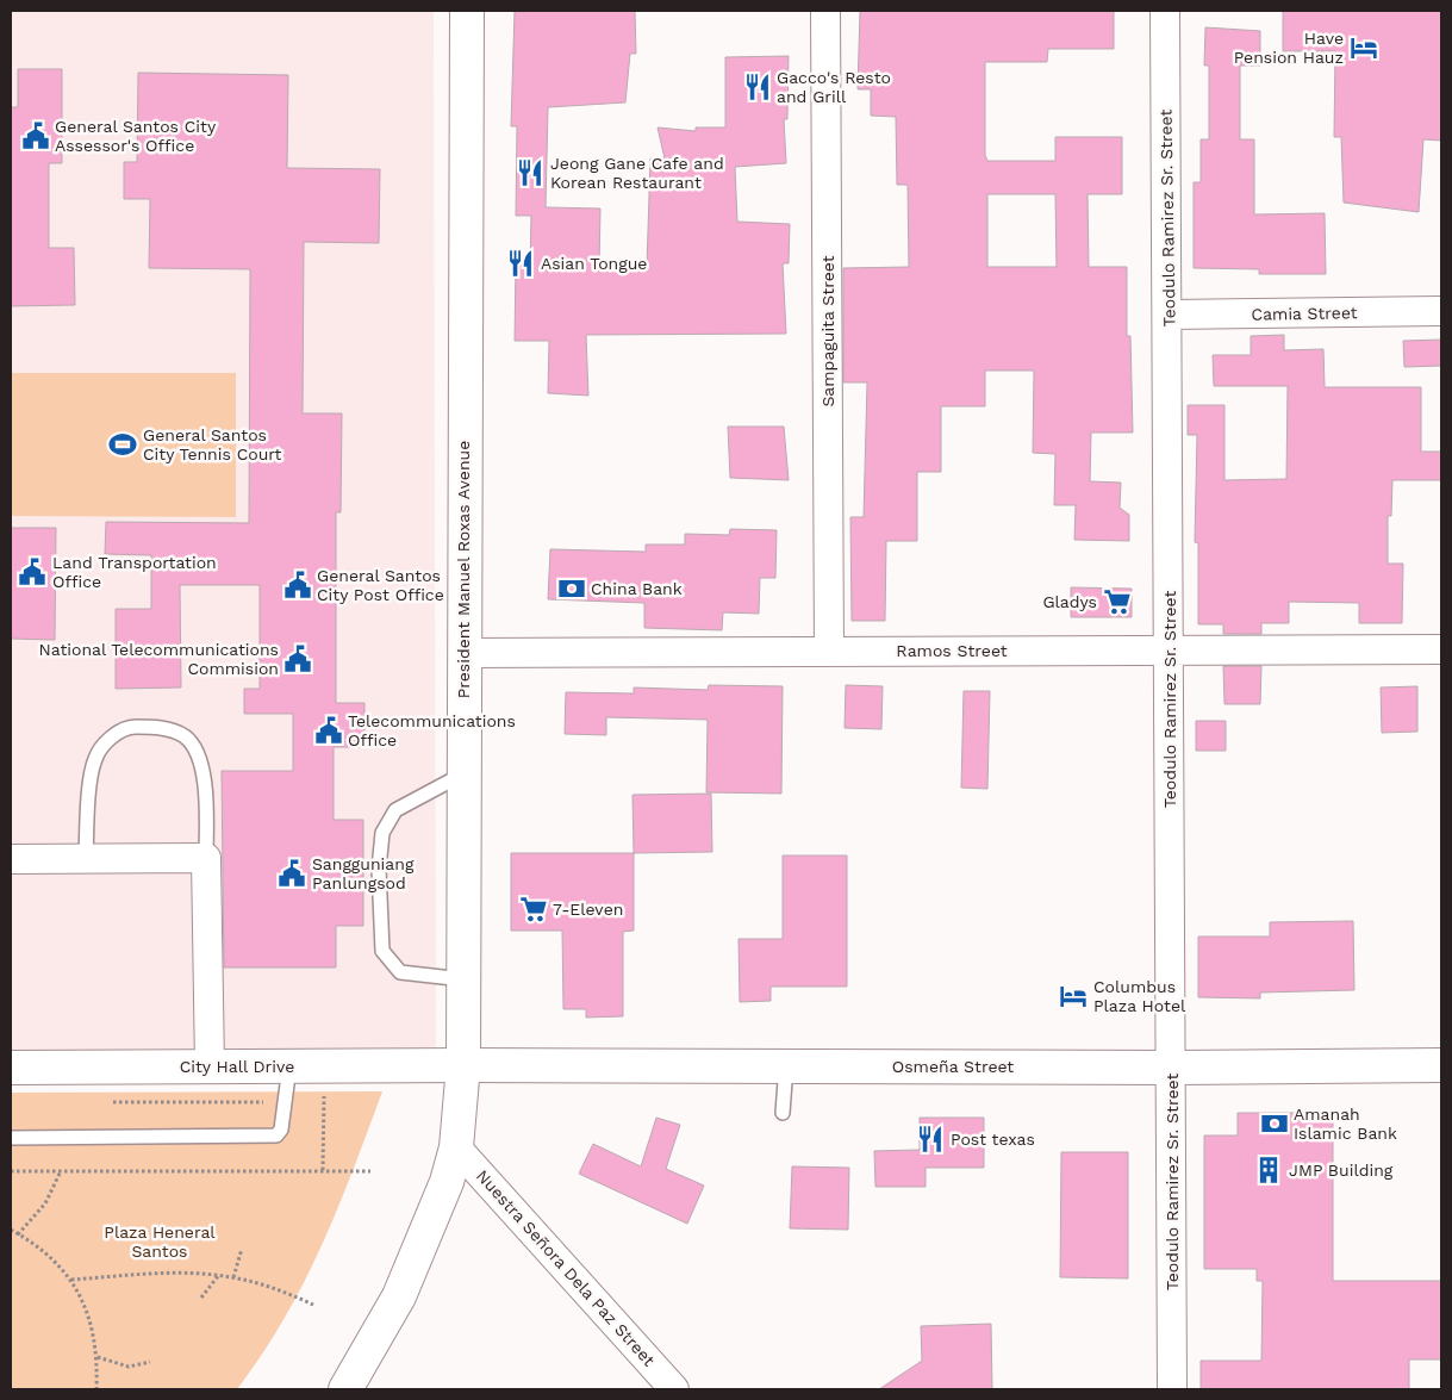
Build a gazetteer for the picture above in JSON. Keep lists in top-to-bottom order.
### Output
{
  "streets": {
    "street": [
      "Teodulo Ramirez Sr. Street",
      "Camia Street",
      "Sampaguita Street",
      "President Manuel Roxas Avenue",
      "Ramos Street",
      "City Hall Drive",
      "Osmeña Street",
      "Nuestra Señora Dela Paz Street"
    ]
  },
  "crossings": [
    ["Teodulo Ramirez Sr. Street", "Camia Street"],
    ["Teodulo Ramirez Sr. Street", "Ramos Street"],
    ["Teodulo Ramirez Sr. Street", "Osmeña Street"],
    ["Sampaguita Street", "Ramos Street"],
    ["President Manuel Roxas Avenue", "Ramos Street"],
    ["President Manuel Roxas Avenue", "City Hall Drive"],
    ["President Manuel Roxas Avenue", "Osmeña Street"],
    ["President Manuel Roxas Avenue", "Nuestra Señora Dela Paz Street"],
    ["City Hall Drive", "Osmeña Street"]
  ],
  "parks": ["Plaza Heneral Santos"],
  "places": {
    "hotel": ["Have Pension Hauz", "Columbus Plaza Hotel"],
    "restaurant": [
      "Gacco's Resto and Grill",
      "Jeong Gane Cafe and Korean Restaurant",
      "Asian Tongue",
      "Post texas"
    ],
    "public building": [
      "General Santos City Assessor's Office",
      "Land Transportation Office",
      "General Santos City Post Office",
      "National Telecommunications Commision",
      "Telecommunications Office",
      "Sangguniang Panlungsod"
    ],
    "sports": ["General Santos City Tennis Court"],
    "bank": ["China Bank", "Amanah Islamic Bank"],
    "supermarket": ["Gladys", "7-Eleven"],
    "building": ["JMP Building"]
  }
}
